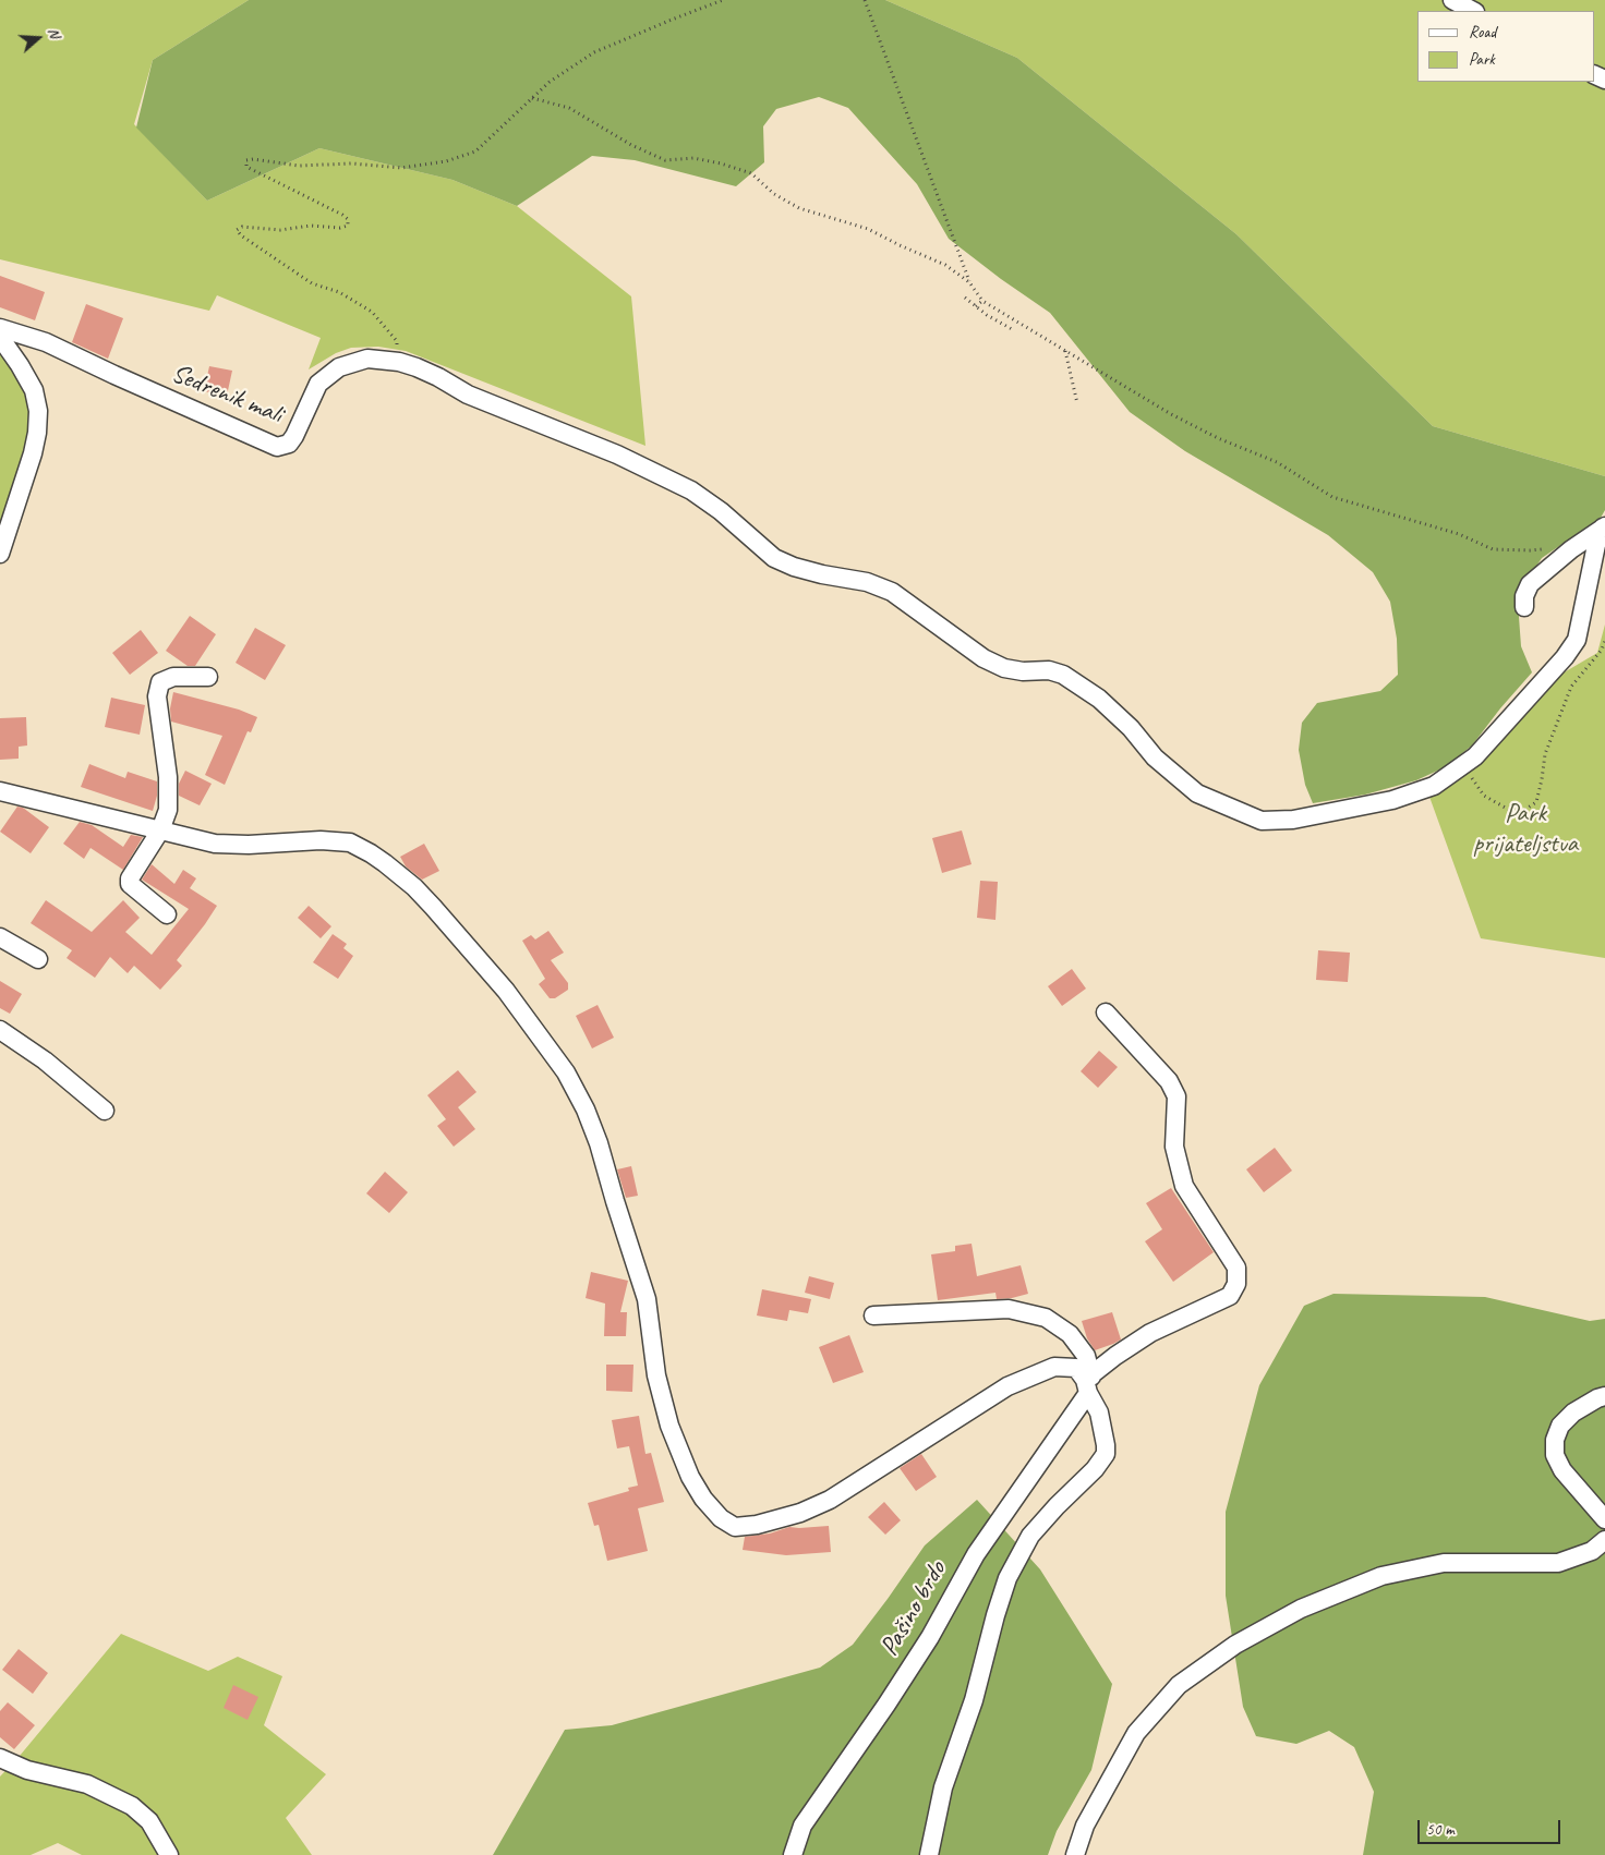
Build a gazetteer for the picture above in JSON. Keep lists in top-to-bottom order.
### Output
{
  "streets": {
    "street": ["Sedrenik mali", "Pašino brdo"]
  },
  "parks": ["Park prijateljstva"],
  "legend": ["Road", "Park"],
  "scale_bar": "50 m",
  "north": "right"
}
